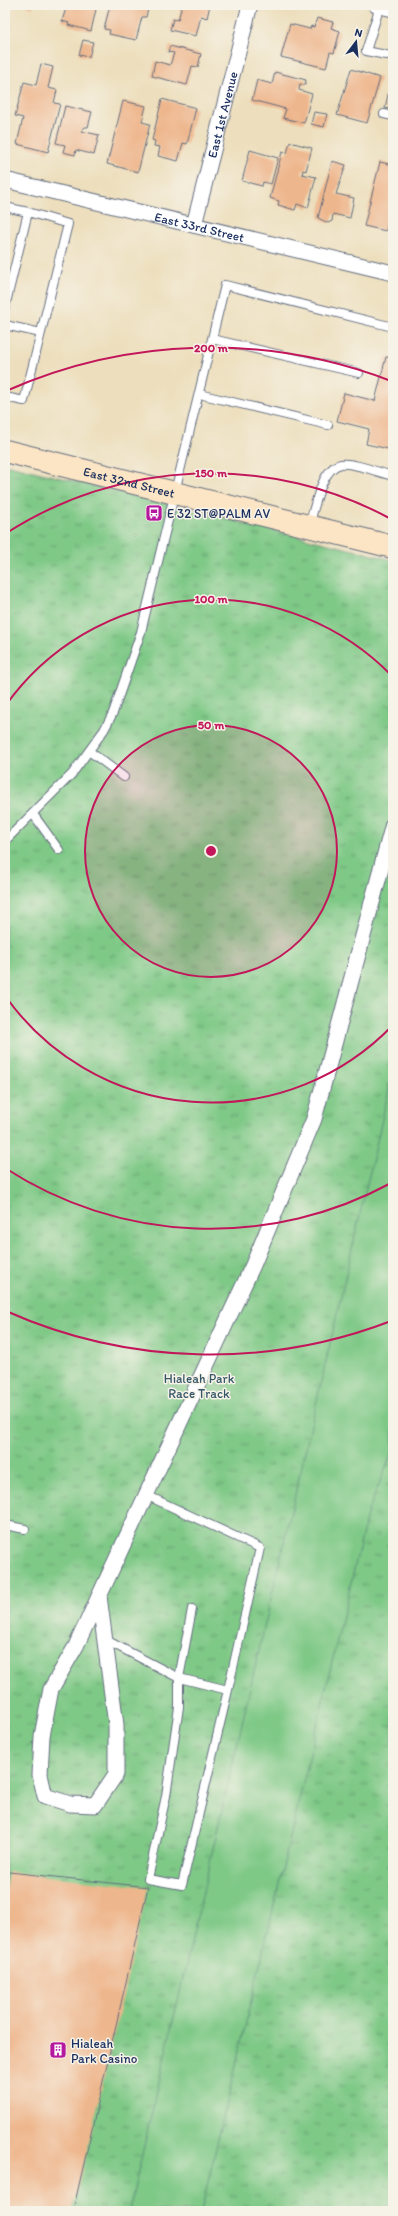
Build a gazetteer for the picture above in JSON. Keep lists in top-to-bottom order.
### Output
{
  "streets": {
    "street": ["East 1st Avenue", "East 33rd Street", "East 32nd Street"]
  },
  "crossings": [
    ["East 1st Avenue", "East 33rd Street"]
  ],
  "parks": ["Hialeah Park Race Track"],
  "places": {
    "bus stop": ["E 32 ST@PALM AV"],
    "building": ["Hialeah Park Casino"]
  },
  "north": "top",
  "rings": [
    "200 m",
    "150 m",
    "100 m",
    "50 m"
  ]
}
